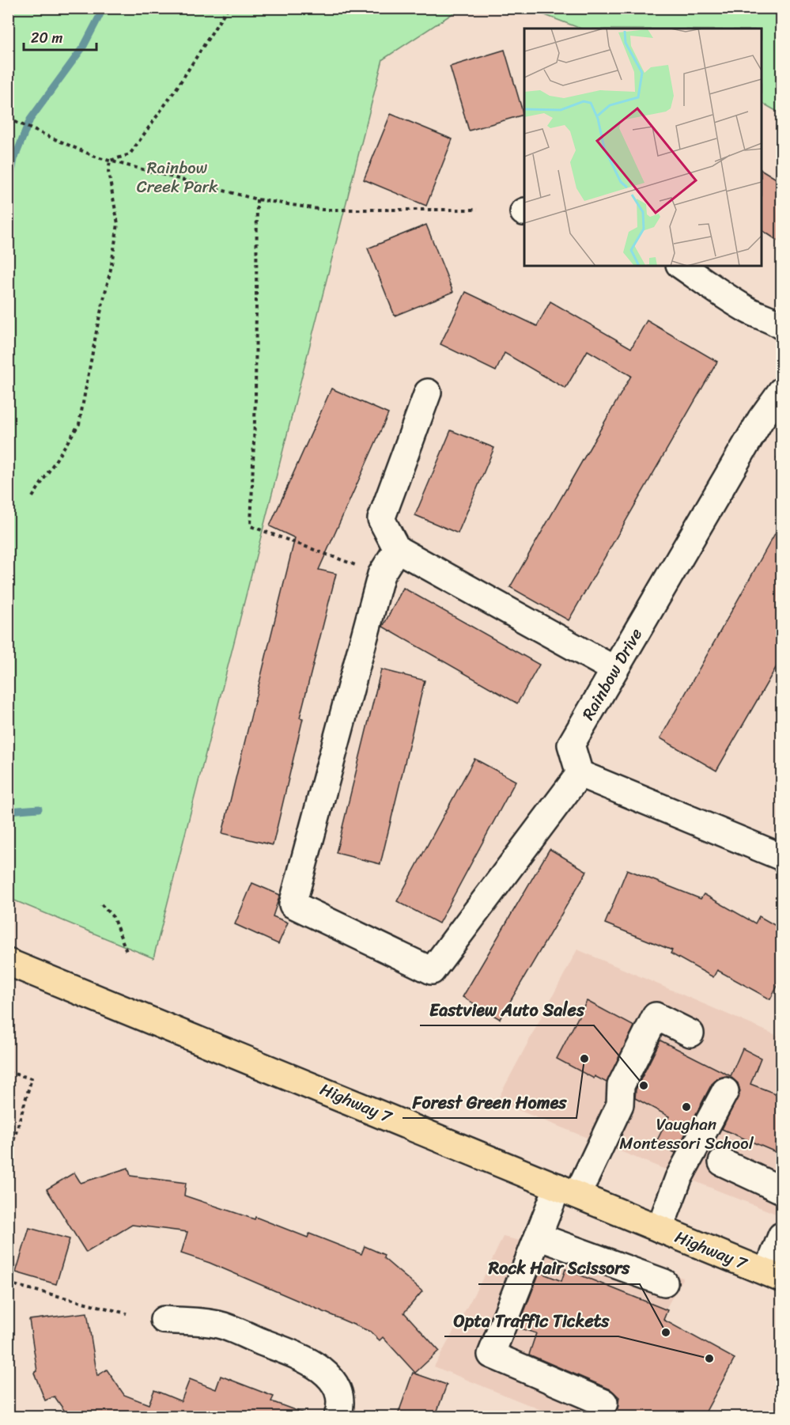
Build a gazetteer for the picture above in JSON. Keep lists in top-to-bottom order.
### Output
{
  "streets": {
    "main road": ["Highway 7"],
    "street": ["Rainbow Drive"]
  },
  "parks": ["Rainbow Creek Park"],
  "places": [
    "Forest Green Homes",
    "Eastview Auto Sales",
    "Vaughan Montessori School",
    "Rock Hair Scissors",
    "Opta Traffic Tickets"
  ],
  "scale_bar": "20 m"
}
